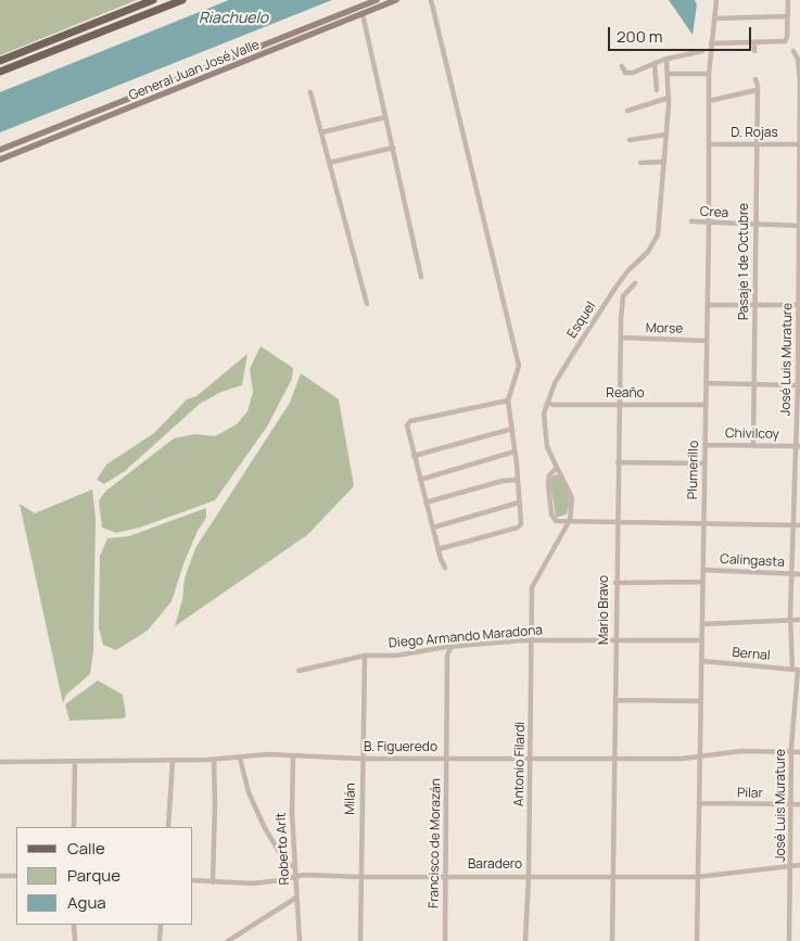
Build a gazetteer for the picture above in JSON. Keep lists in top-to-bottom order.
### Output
{
  "streets": {
    "main road": ["General Juan José Valle"],
    "street": [
      "D. Rojas",
      "Crea",
      "Pasaje 1 de Octubre",
      "Esquel",
      "Morse",
      "José Luis Murature",
      "Reaño",
      "Chivilcoy",
      "Plumerillo",
      "Calingasta",
      "Mario Bravo",
      "Diego Armando Maradona",
      "Bernal",
      "B. Figueredo",
      "Antonio Filardi",
      "Pilar",
      "Milán",
      "Francisco de Morazán",
      "Roberto Arlt",
      "Baradero"
    ]
  },
  "crossings": [
    ["D. Rojas", "Pasaje 1 de Octubre"],
    ["D. Rojas", "José Luis Murature"],
    ["D. Rojas", "Plumerillo"],
    ["Crea", "Pasaje 1 de Octubre"],
    ["Crea", "José Luis Murature"],
    ["Crea", "Plumerillo"],
    ["Pasaje 1 de Octubre", "Chivilcoy"],
    ["Esquel", "Reaño"],
    ["Esquel", "Antonio Filardi"],
    ["Morse", "Plumerillo"],
    ["Morse", "Mario Bravo"],
    ["José Luis Murature", "Chivilcoy"],
    ["José Luis Murature", "Calingasta"],
    ["José Luis Murature", "Bernal"],
    ["José Luis Murature", "B. Figueredo"],
    ["José Luis Murature", "Pilar"],
    ["José Luis Murature", "Baradero"],
    ["Reaño", "Plumerillo"],
    ["Reaño", "Mario Bravo"],
    ["Chivilcoy", "Plumerillo"],
    ["Plumerillo", "Calingasta"],
    ["Plumerillo", "Diego Armando Maradona"],
    ["Plumerillo", "Bernal"],
    ["Plumerillo", "B. Figueredo"],
    ["Plumerillo", "Pilar"],
    ["Plumerillo", "Baradero"],
    ["Mario Bravo", "Diego Armando Maradona"],
    ["Mario Bravo", "B. Figueredo"],
    ["Mario Bravo", "Baradero"],
    ["Diego Armando Maradona", "Antonio Filardi"],
    ["Diego Armando Maradona", "Milán"],
    ["Diego Armando Maradona", "Francisco de Morazán"],
    ["B. Figueredo", "Antonio Filardi"],
    ["B. Figueredo", "Milán"],
    ["B. Figueredo", "Francisco de Morazán"],
    ["B. Figueredo", "Roberto Arlt"],
    ["Antonio Filardi", "Baradero"],
    ["Milán", "Baradero"],
    ["Francisco de Morazán", "Baradero"],
    ["Roberto Arlt", "Baradero"]
  ],
  "water": ["Riachuelo"],
  "legend": ["Calle", "Parque", "Agua"],
  "scale_bar": "200 m"
}
